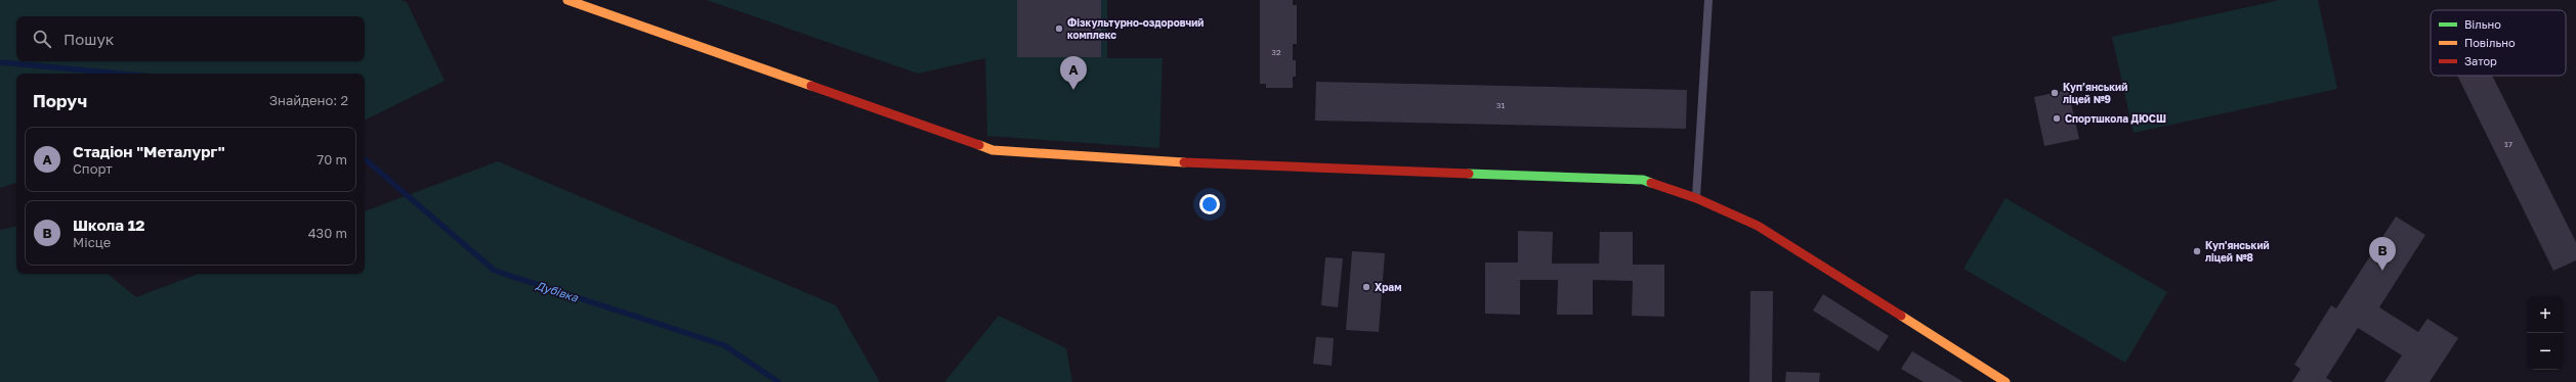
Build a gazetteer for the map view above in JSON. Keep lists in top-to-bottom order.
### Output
{
  "water": ["Дубівка"],
  "places": [
    "Фізкультурно-оздоровчий комплекс",
    "Куп’янський ліцей №9",
    "Спортшкола ДЮСШ",
    "Куп'янський ліцей №8",
    "Храм"
  ],
  "house_numbers": ["32", "31", "17"],
  "legend": ["Вільно", "Повільно", "Затор"],
  "page": {
    "search": "Пошук",
    "pins": ["A", "B"],
    "heading": ["Поруч", "Знайдено: 2"],
    "list": [
      {
        "mark": "A",
        "name": "Стадіон \"Металург\"",
        "note": "Спорт",
        "value": "70 m"
      },
      {
        "mark": "B",
        "name": "Школа 12",
        "note": "Місце",
        "value": "430 m"
      }
    ],
    "map_buttons": ["+", "−"]
  }
}
